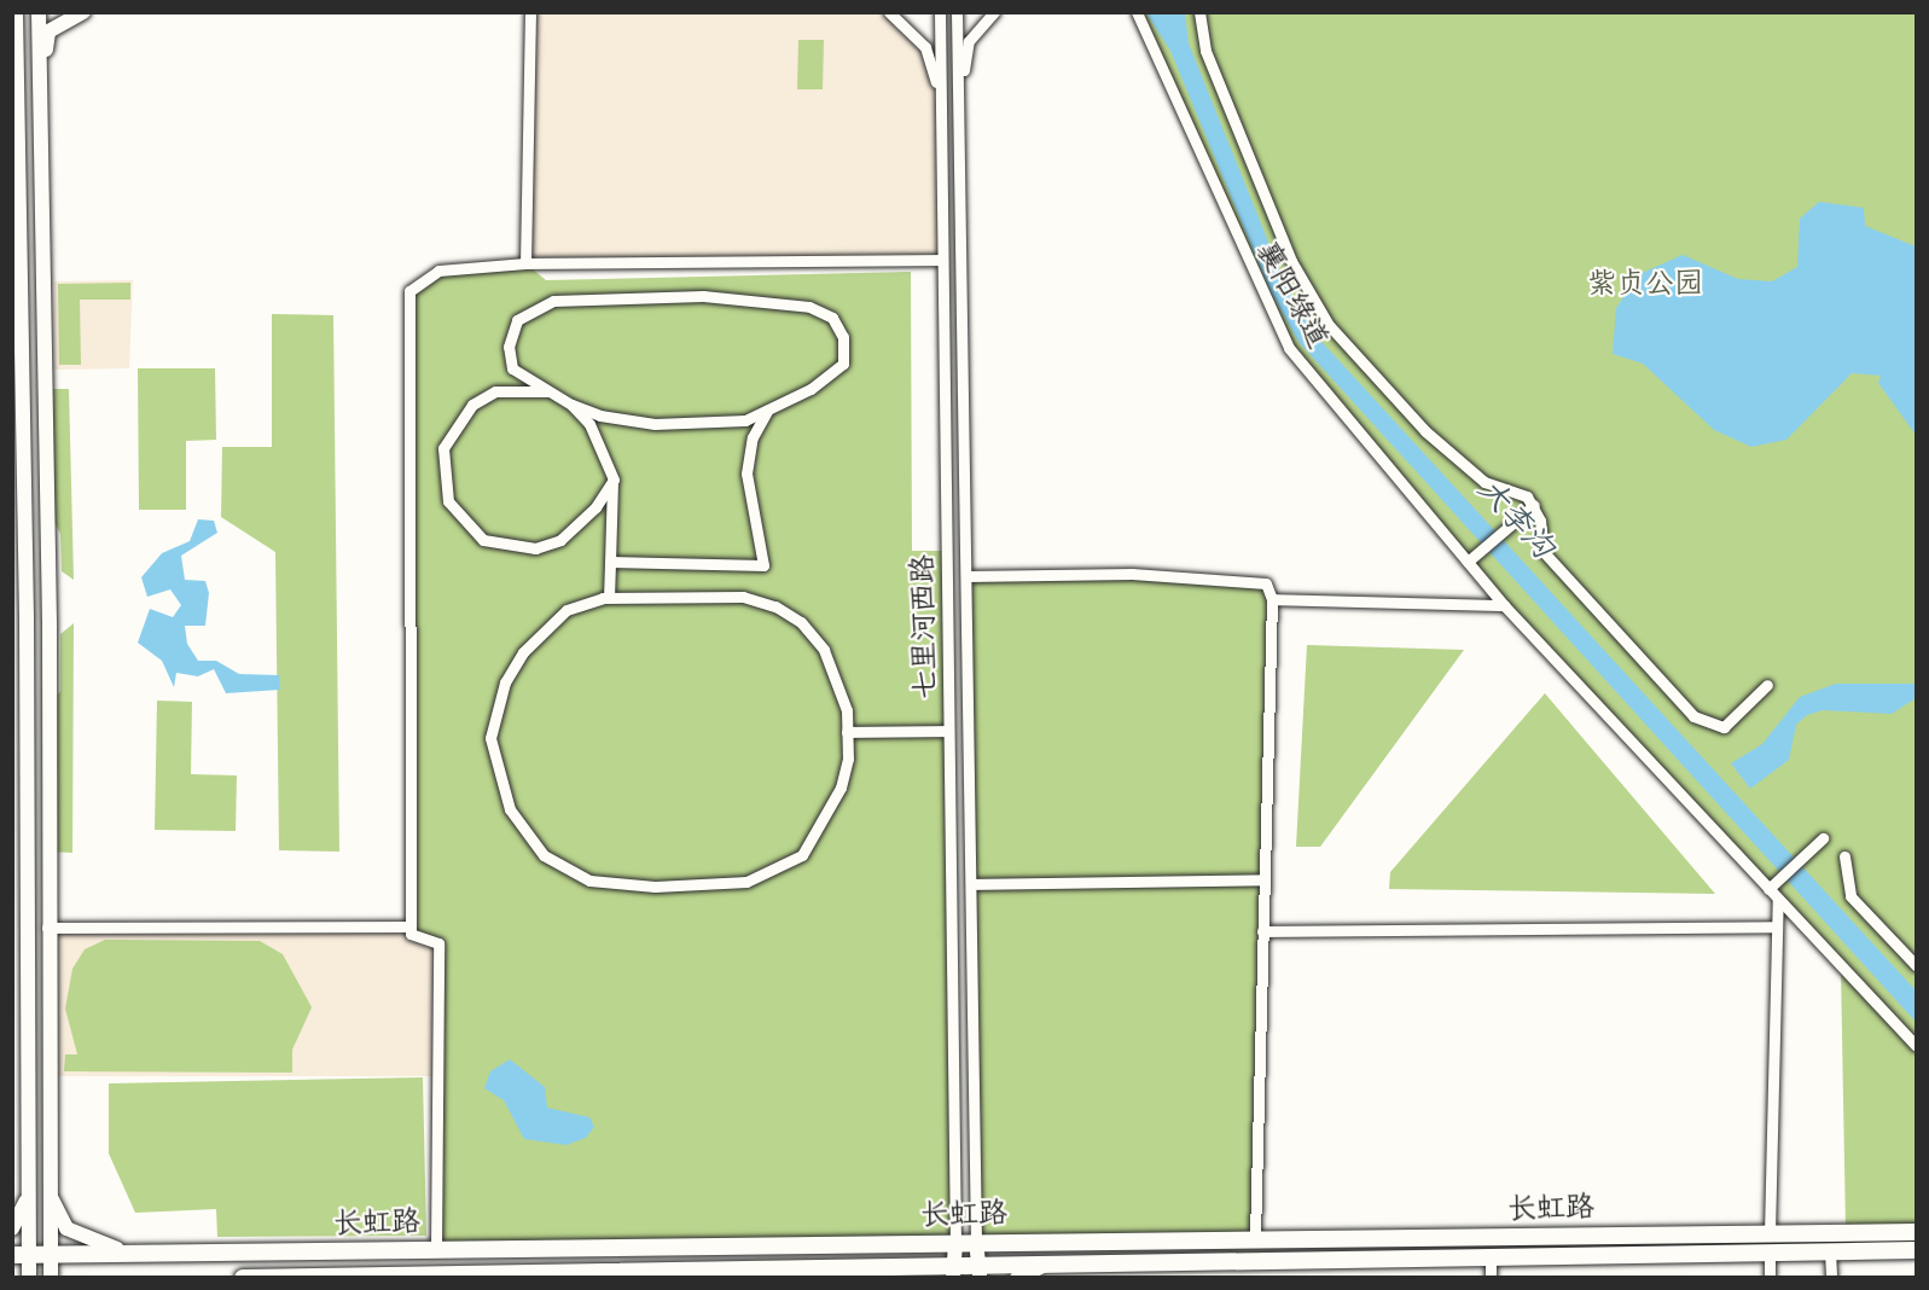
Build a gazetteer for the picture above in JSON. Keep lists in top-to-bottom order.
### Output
{
  "streets": {
    "highway": ["长虹路"],
    "street": ["襄阳绿道", "七里河西路"]
  },
  "crossings": [
    ["七里河西路", "长虹路"]
  ],
  "water": ["大李沟"],
  "parks": ["紫贞公园"]
}
